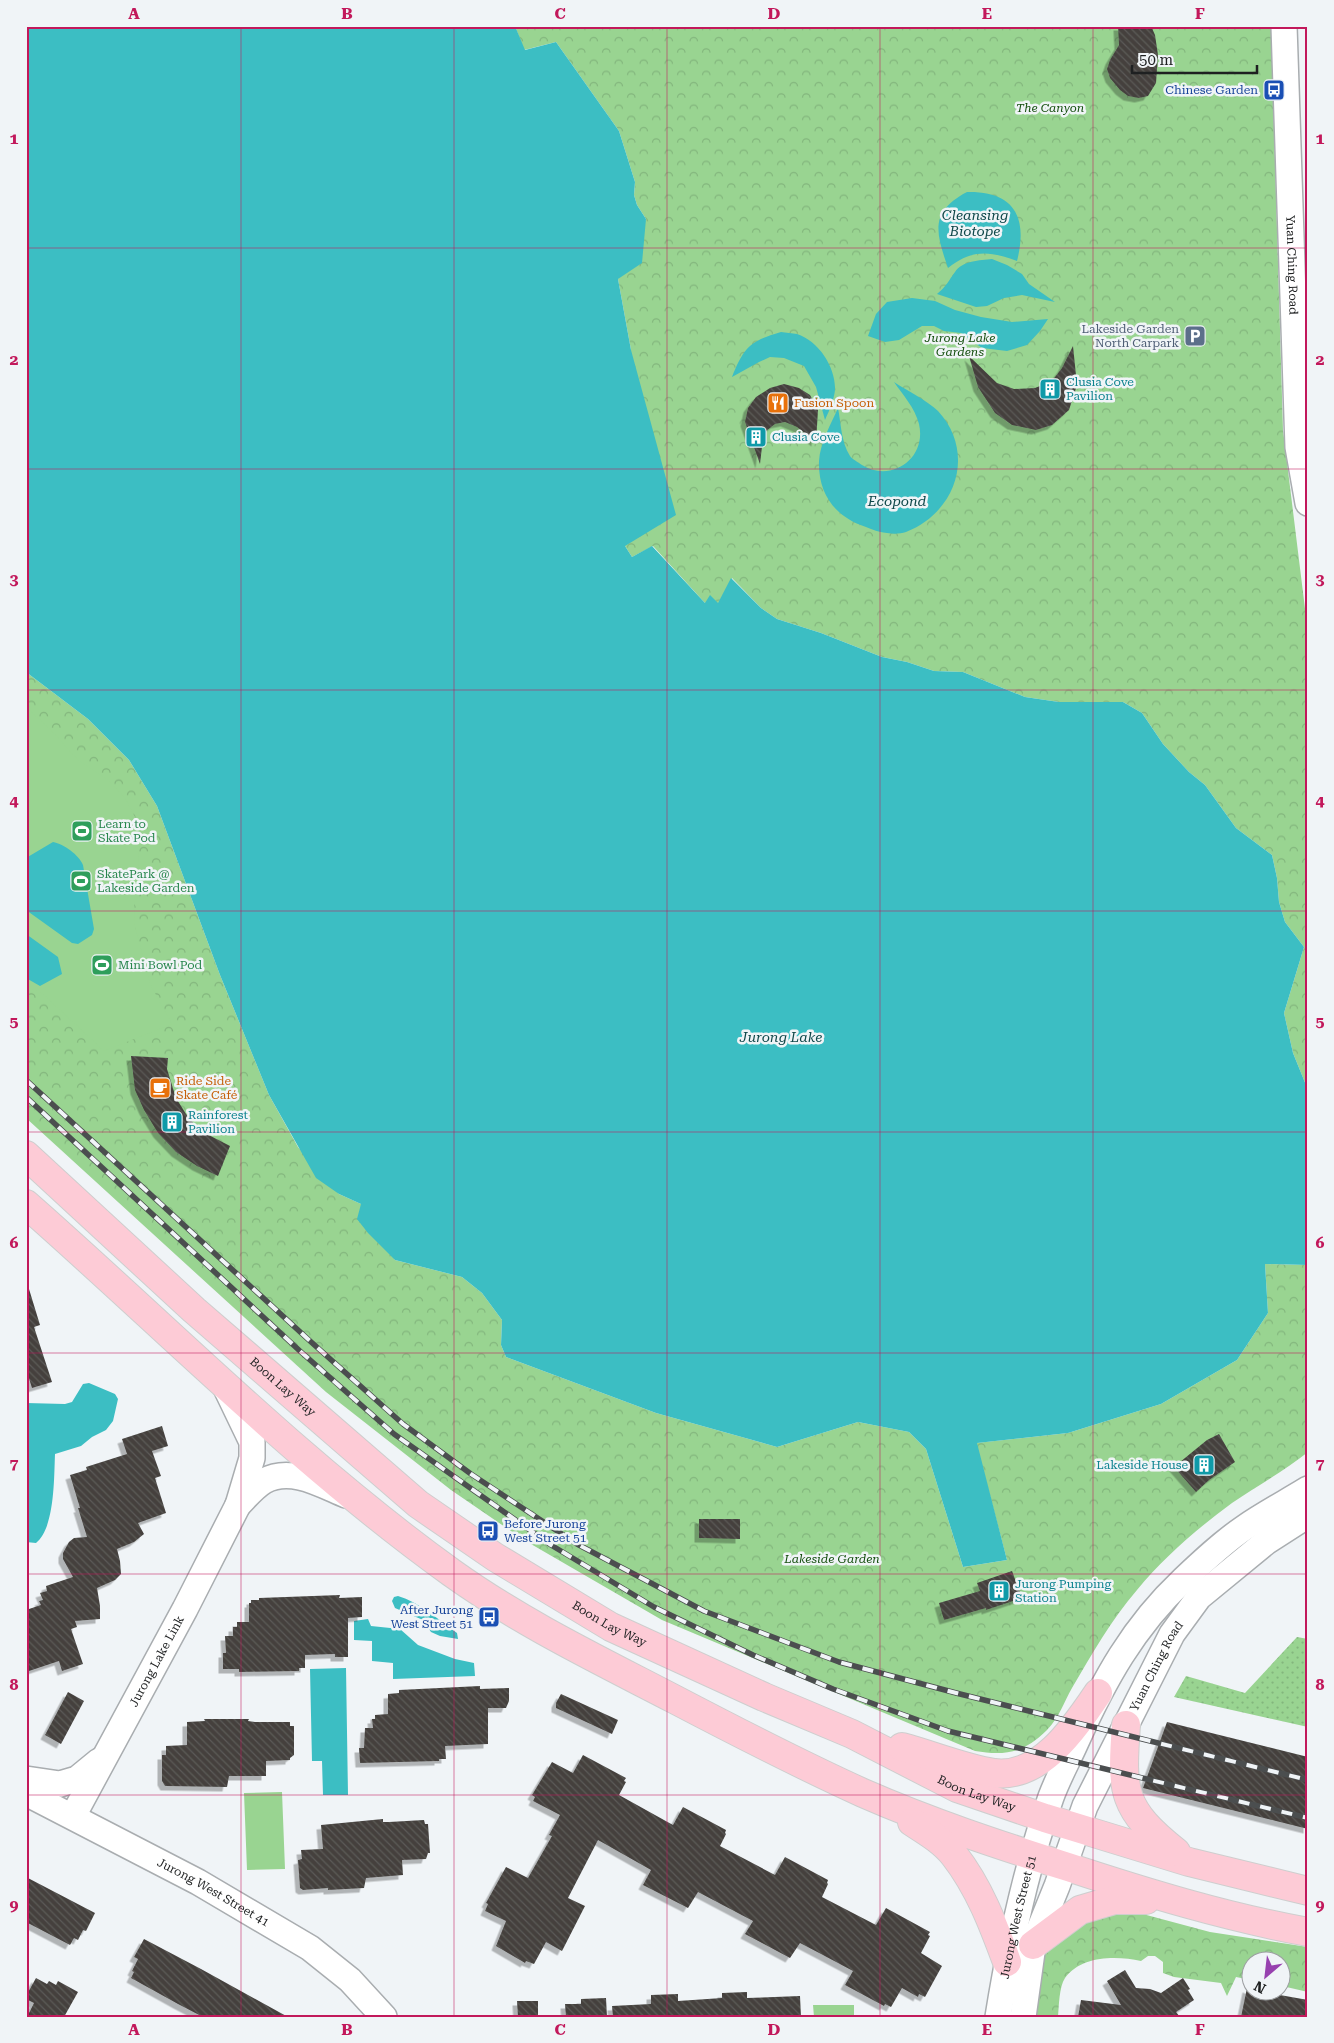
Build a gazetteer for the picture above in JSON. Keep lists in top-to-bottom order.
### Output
{
  "streets": {
    "main road": ["Boon Lay Way"],
    "street": [
      "Yuan Ching Road",
      "Jurong Lake Link",
      "Jurong West Street 41",
      "Jurong West Street 51"
    ]
  },
  "crossings": [
    ["Yuan Ching Road", "Boon Lay Way"],
    ["Yuan Ching Road", "Jurong West Street 51"],
    ["Boon Lay Way", "Jurong West Street 51"],
    ["Jurong Lake Link", "Jurong West Street 41"]
  ],
  "water": ["Cleansing Biotope", "Ecopond", "Jurong Lake"],
  "parks": ["The Canyon", "Jurong Lake Gardens", "Lakeside Garden"],
  "places": {
    "bus stop": ["Chinese Garden", "Before Jurong West Street 51", "After Jurong West Street 51"],
    "parking": ["Lakeside Garden North Carpark"],
    "building": [
      "Clusia Cove Pavilion",
      "Clusia Cove",
      "Rainforest Pavilion",
      "Lakeside House",
      "Jurong Pumping Station"
    ],
    "restaurant": ["Fusion Spoon"],
    "sports": ["Learn to Skate Pod", "SkatePark @ Lakeside Garden", "Mini Bowl Pod"],
    "cafe": ["Ride Side Skate Café"]
  },
  "scale_bar": "50 m",
  "north": "bottom left",
  "grid": {
    "columns": [
      "A",
      "B",
      "C",
      "D",
      "E",
      "F"
    ],
    "rows": [
      "1",
      "2",
      "3",
      "4",
      "5",
      "6",
      "7",
      "8",
      "9"
    ]
  }
}
